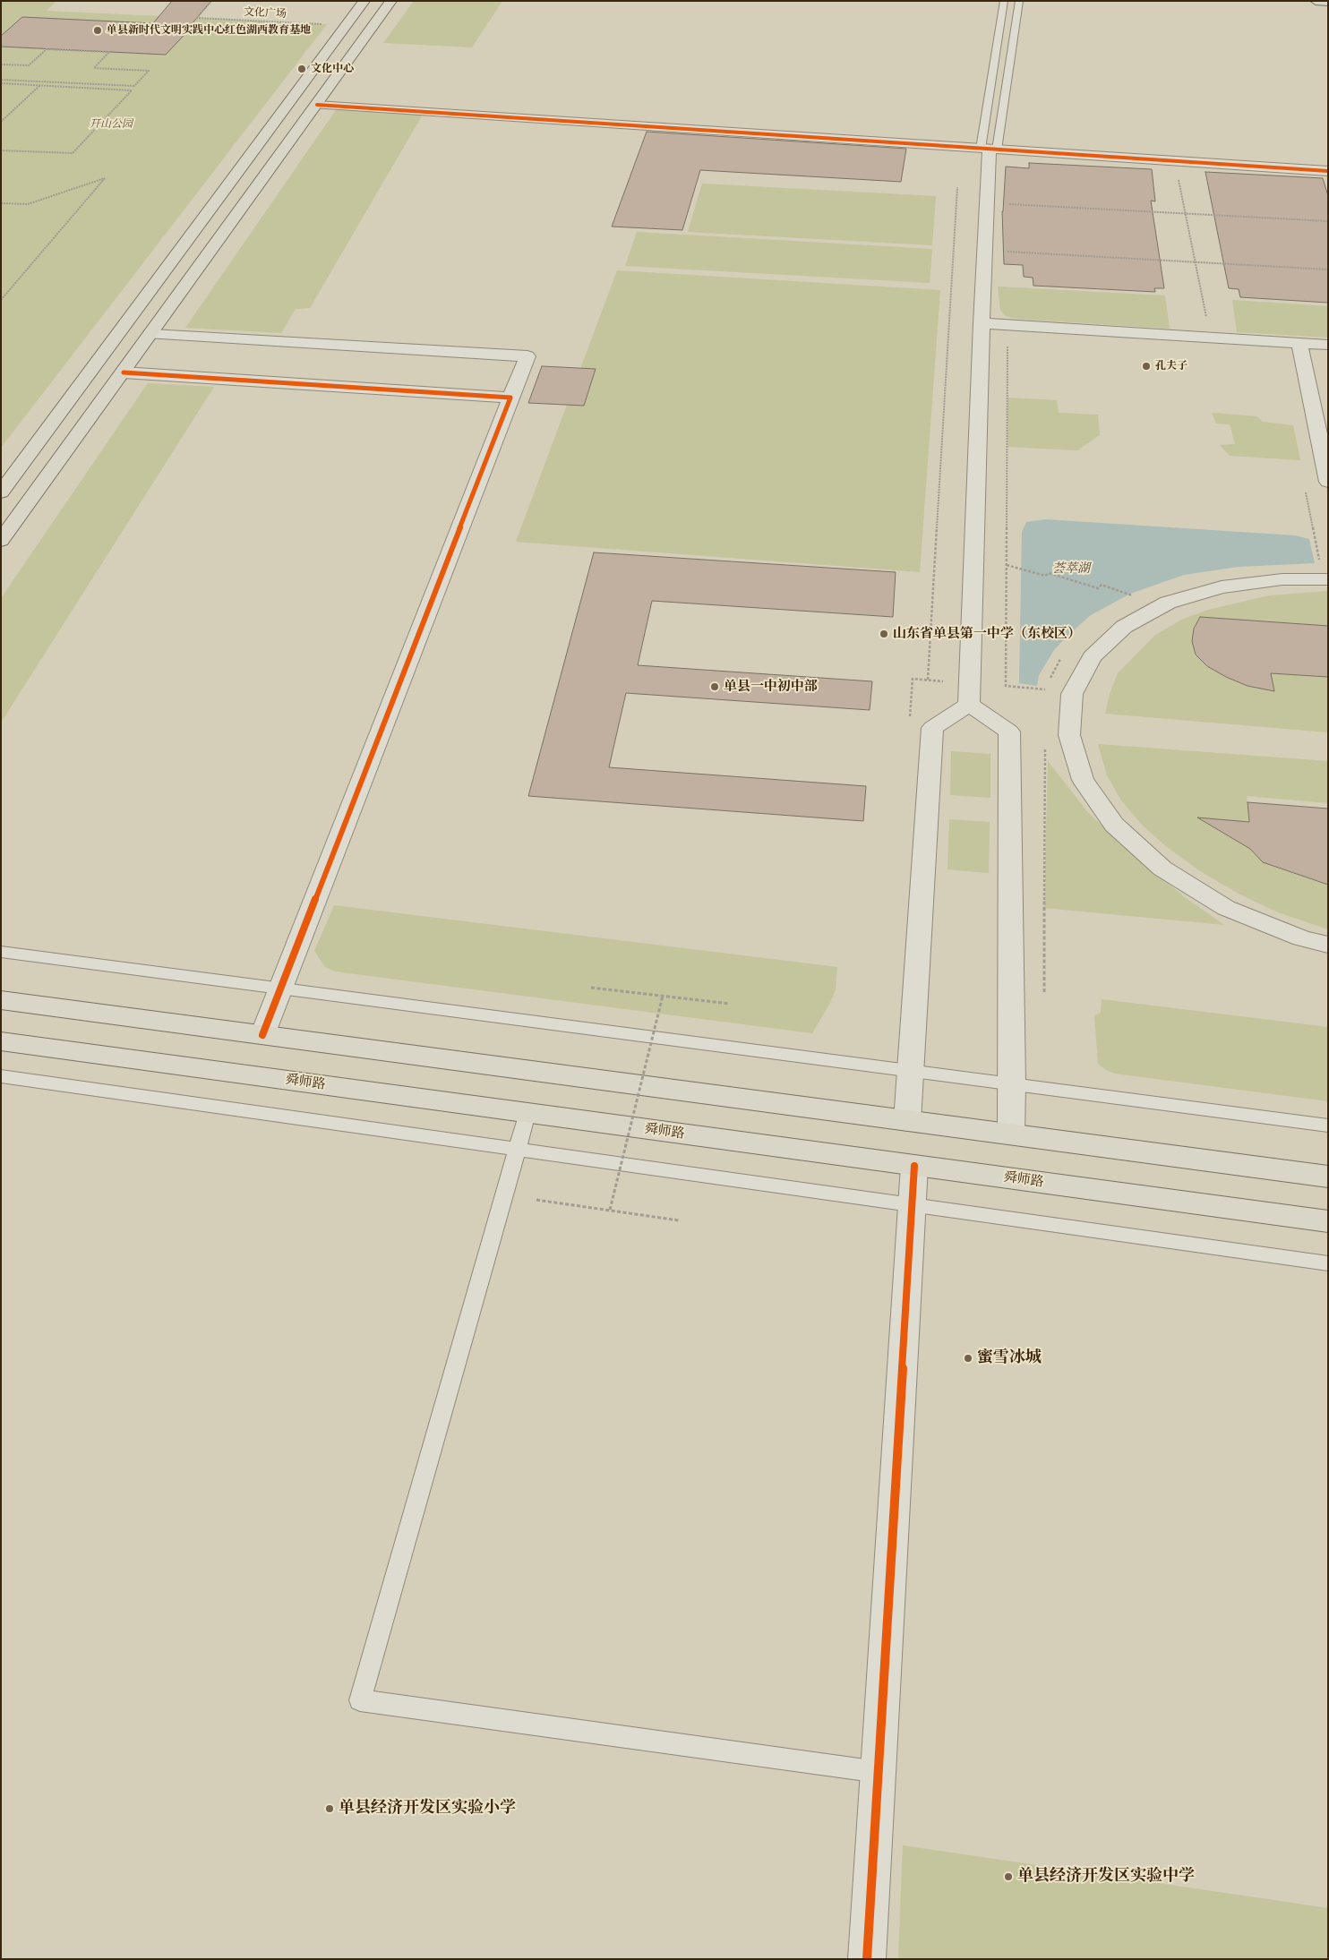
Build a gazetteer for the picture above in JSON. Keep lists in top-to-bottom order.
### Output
{
  "streets": {
    "main road": ["舜师路"],
    "path": ["文化广场"]
  },
  "water": ["荟萃湖"],
  "parks": ["幵山公园"],
  "places": [
    "单县新时代文明实践中心红色湖西教育基地",
    "文化中心",
    "孔夫子",
    "山东省单县第一中学（东校区）",
    "单县一中初中部",
    "蜜雪冰城",
    "单县经济开发区实验小学",
    "单县经济开发区实验中学"
  ]
}
